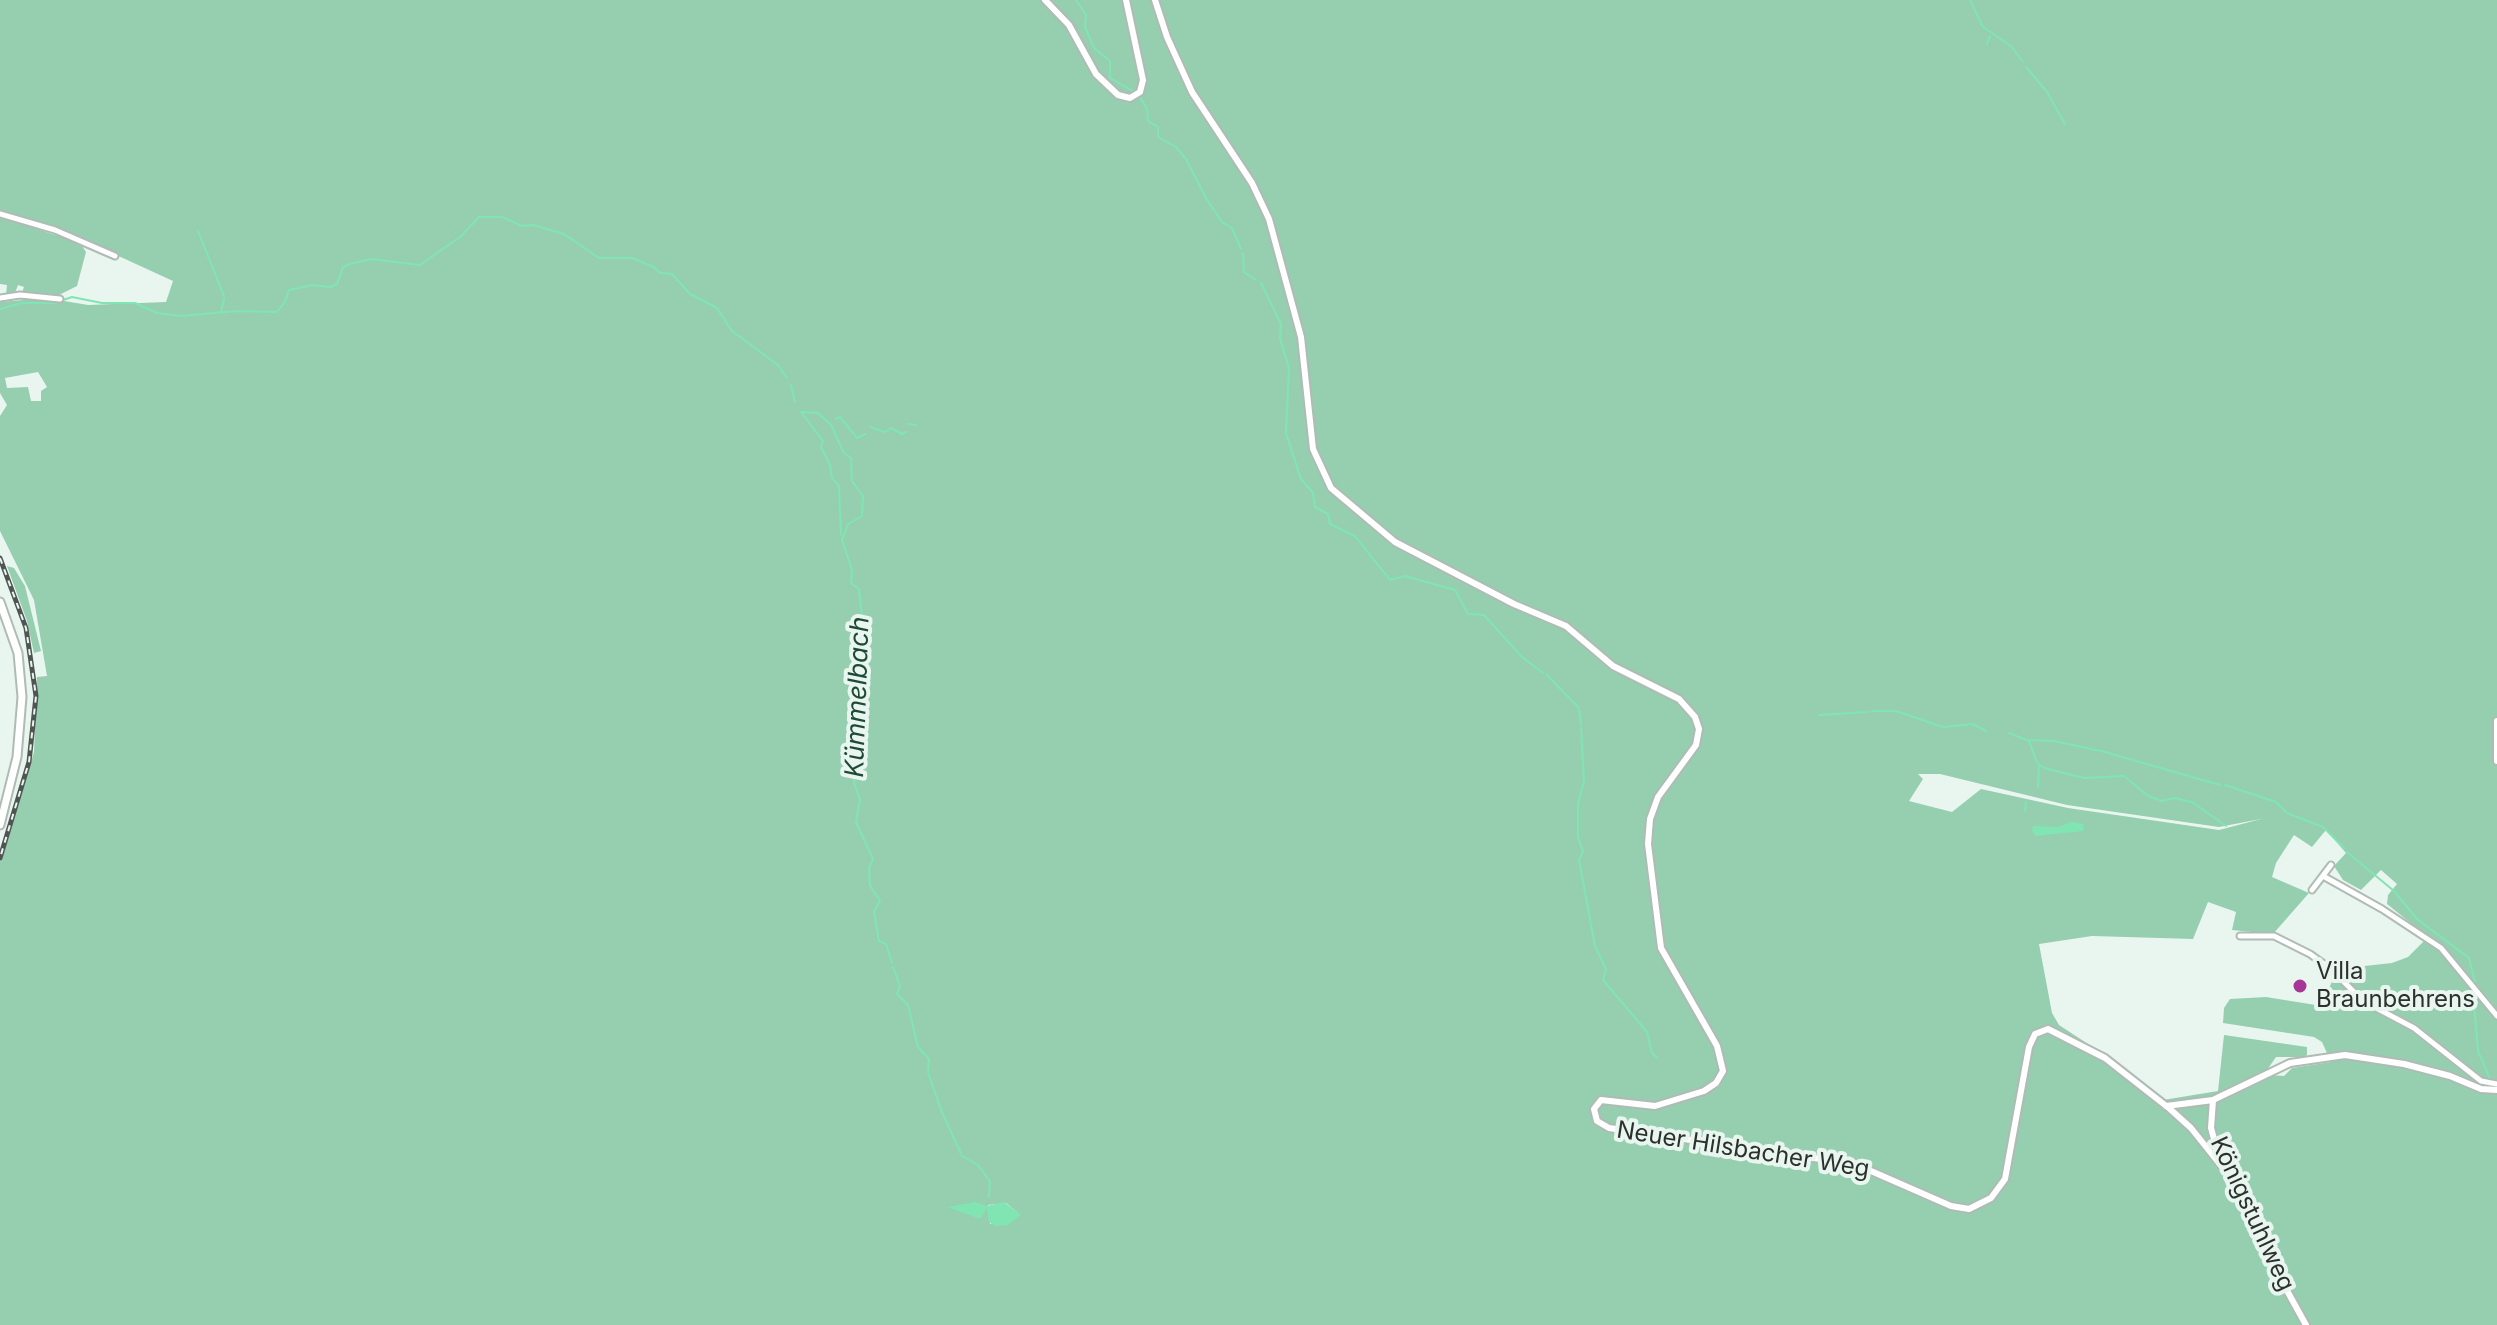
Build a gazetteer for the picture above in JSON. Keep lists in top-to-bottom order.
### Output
{
  "streets": {
    "street": ["Neuer Hilsbacher Weg", "Königstuhlweg"]
  },
  "water": ["Kümmelbach"],
  "places": ["Villa Braunbehrens"]
}
